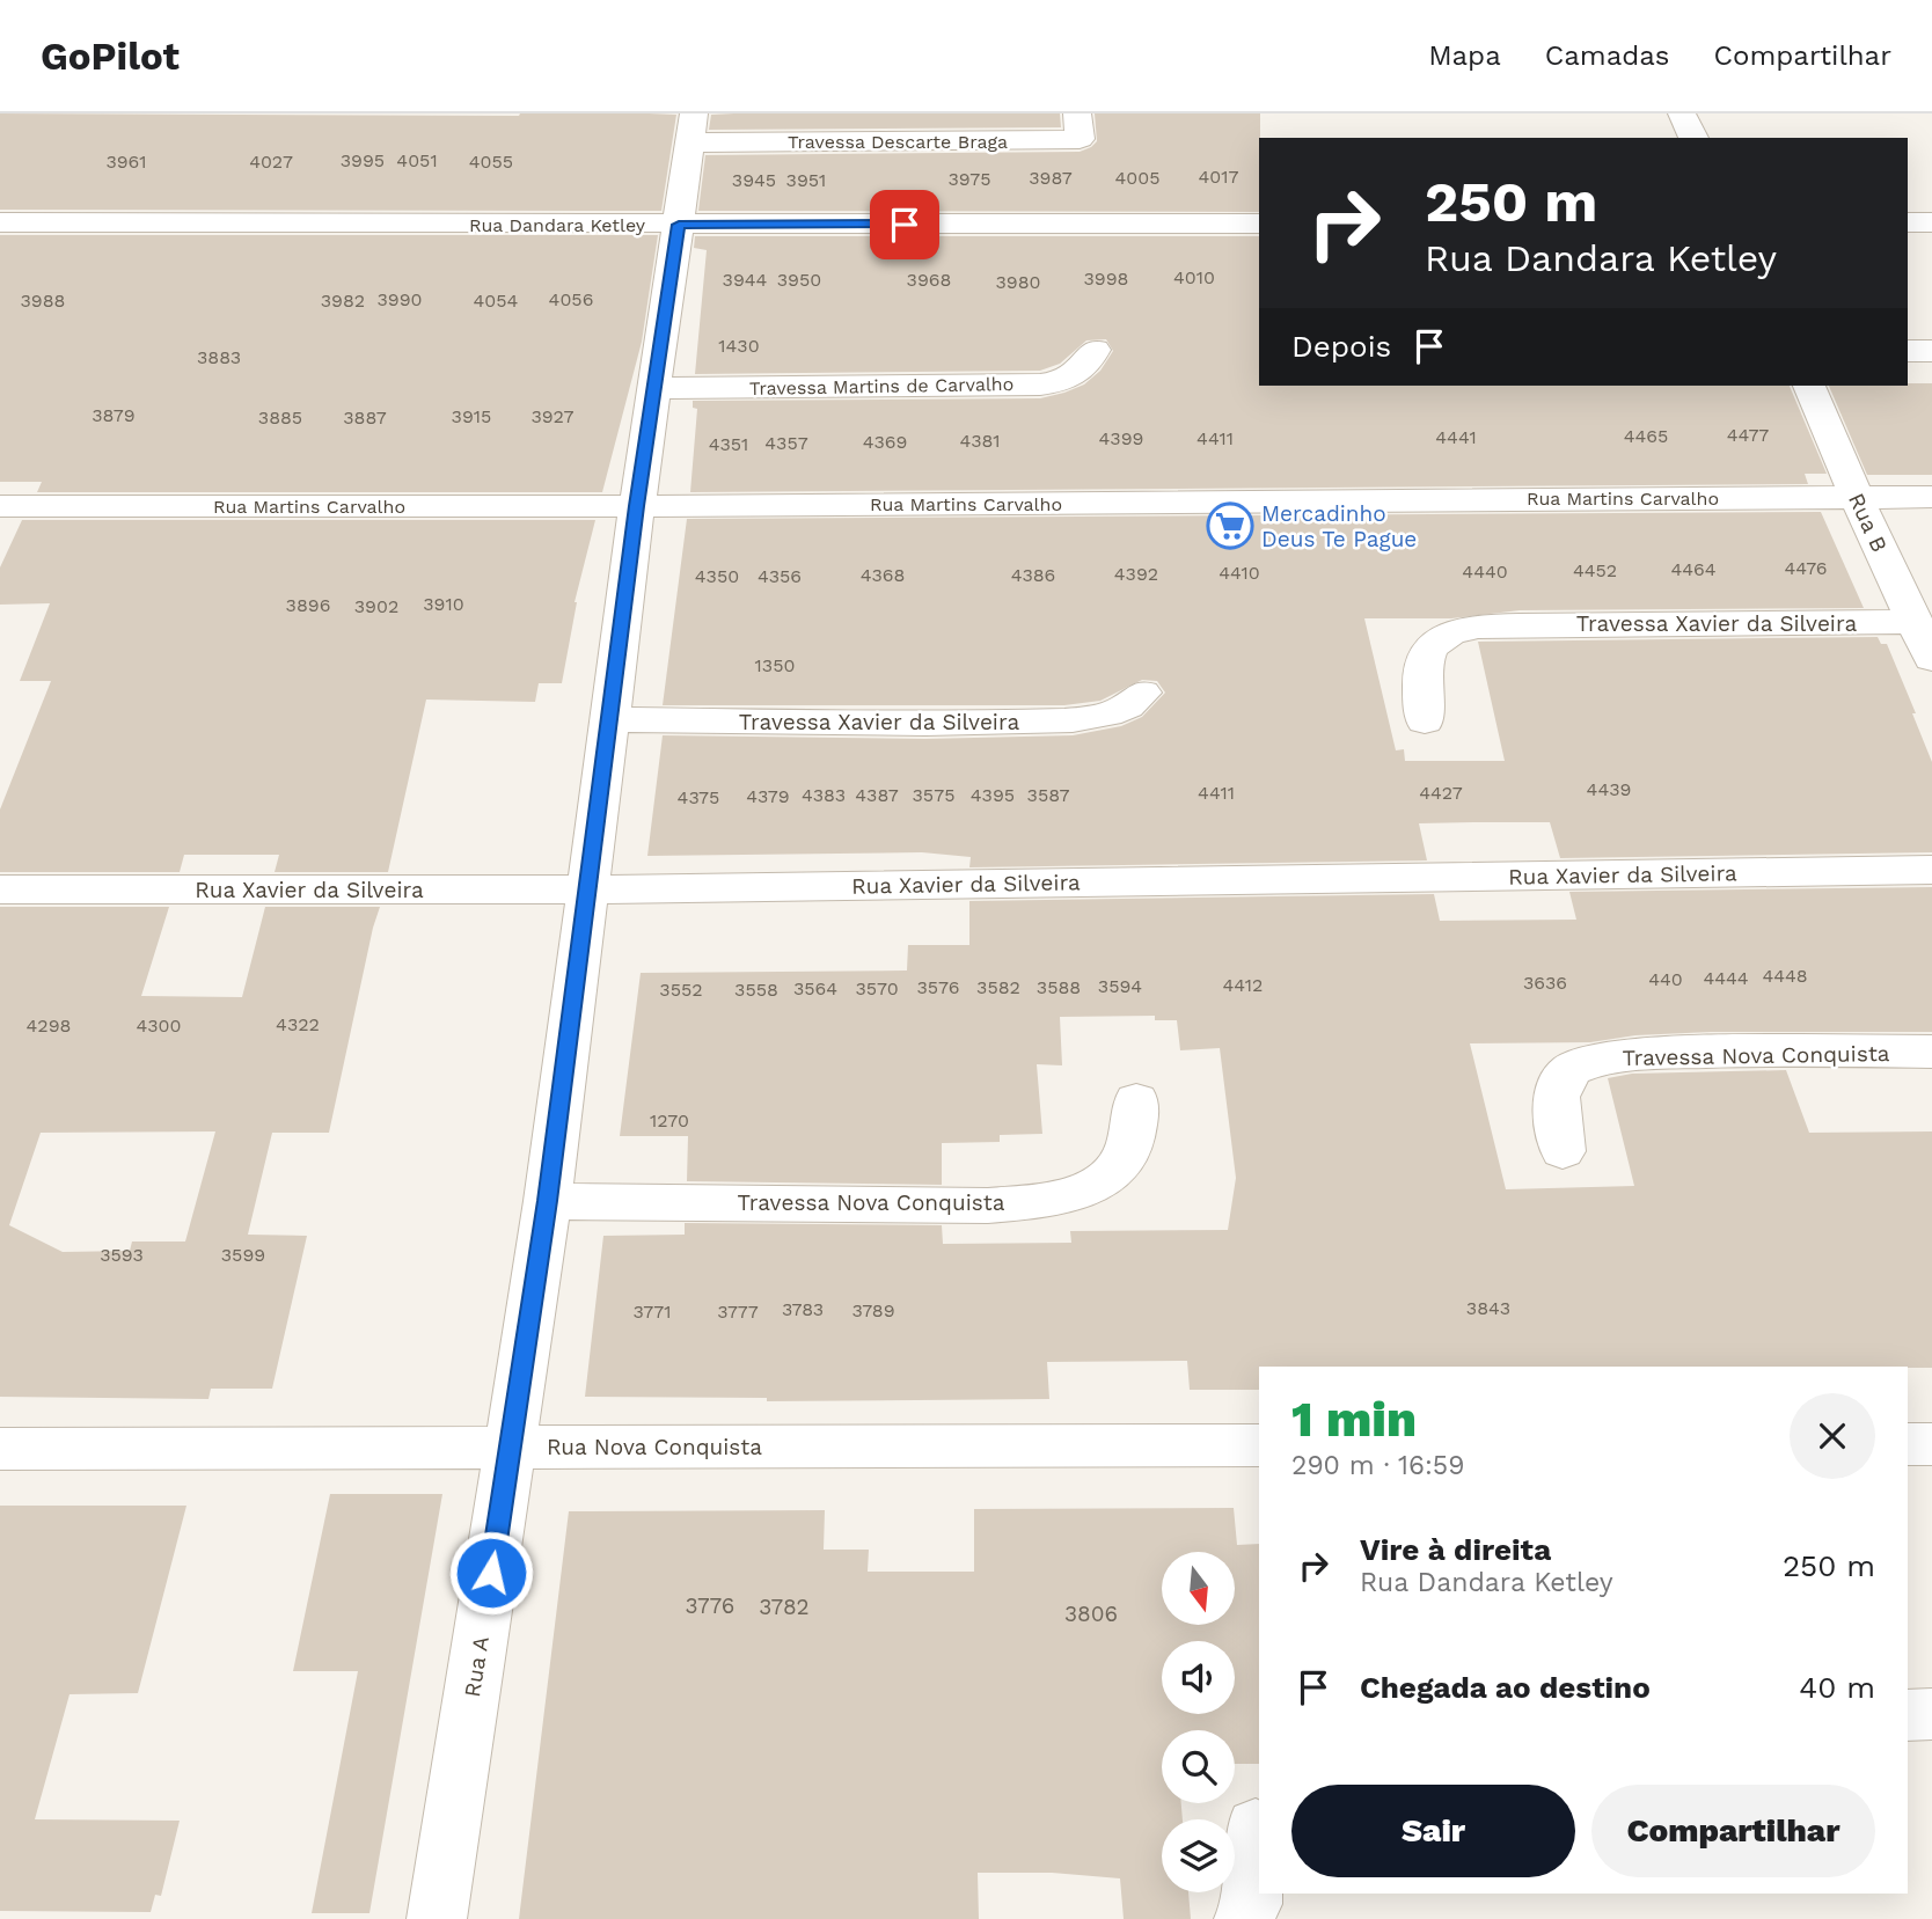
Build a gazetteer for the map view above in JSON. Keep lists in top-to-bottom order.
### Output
{
  "streets": {
    "street": [
      "Travessa Descarte Braga",
      "Rua Dandara Ketley",
      "Travessa Martins de Carvalho",
      "Rua Martins Carvalho",
      "Rua B",
      "Travessa Xavier da Silveira",
      "Rua Xavier da Silveira",
      "Travessa Nova Conquista",
      "Rua Nova Conquista",
      "Rua A"
    ]
  },
  "crossings": [
    ["Travessa Descarte Braga", "Rua A"],
    ["Rua Dandara Ketley", "Rua A"],
    ["Travessa Martins de Carvalho", "Rua A"],
    ["Rua Martins Carvalho", "Rua B"],
    ["Rua Martins Carvalho", "Rua A"],
    ["Rua B", "Travessa Xavier da Silveira"],
    ["Travessa Xavier da Silveira", "Rua A"],
    ["Rua Xavier da Silveira", "Rua A"],
    ["Travessa Nova Conquista", "Rua A"],
    ["Rua Nova Conquista", "Rua A"]
  ],
  "places": {
    "supermarket": ["Mercadinho Deus Te Pague"]
  },
  "house_numbers": [
    "3995",
    "4051",
    "3961",
    "4027",
    "4055",
    "4017",
    "3987",
    "4005",
    "3975",
    "3945",
    "3951",
    "4010",
    "3998",
    "3944",
    "3950",
    "3968",
    "3980",
    "3990",
    "4056",
    "3988",
    "3982",
    "4054",
    "1430",
    "3883",
    "3879",
    "3915",
    "3927",
    "3885",
    "3887",
    "4477",
    "4465",
    "4441",
    "4399",
    "4411",
    "4381",
    "4369",
    "4357",
    "4351",
    "4476",
    "4464",
    "4452",
    "4440",
    "4410",
    "4392",
    "4368",
    "4386",
    "4350",
    "4356",
    "3910",
    "3896",
    "3902",
    "1350",
    "4439",
    "4411",
    "4427",
    "4383",
    "4387",
    "3575",
    "4395",
    "3587",
    "4379",
    "4375",
    "4448",
    "4444",
    "440",
    "3636",
    "4412",
    "3594",
    "3576",
    "3582",
    "3588",
    "3564",
    "3570",
    "3552",
    "3558",
    "4322",
    "4298",
    "4300",
    "1270",
    "3593",
    "3599",
    "3843",
    "3783",
    "3789",
    "3771",
    "3777",
    "3776",
    "3782",
    "3806"
  ],
  "north": "bottom",
  "page": {
    "header": "GoPilot",
    "nav": ["Mapa", "Camadas", "Compartilhar"],
    "turn": ["250 m", "Rua Dandara Ketley"],
    "then": "Depois",
    "heading": ["1 min", "290 m · 16:59"],
    "list": [
      {
        "name": "Vire à direita",
        "note": "Rua Dandara Ketley",
        "value": "250 m"
      },
      {
        "name": "Chegada ao destino",
        "value": "40 m"
      }
    ],
    "buttons": ["Sair", "Compartilhar"]
  }
}
